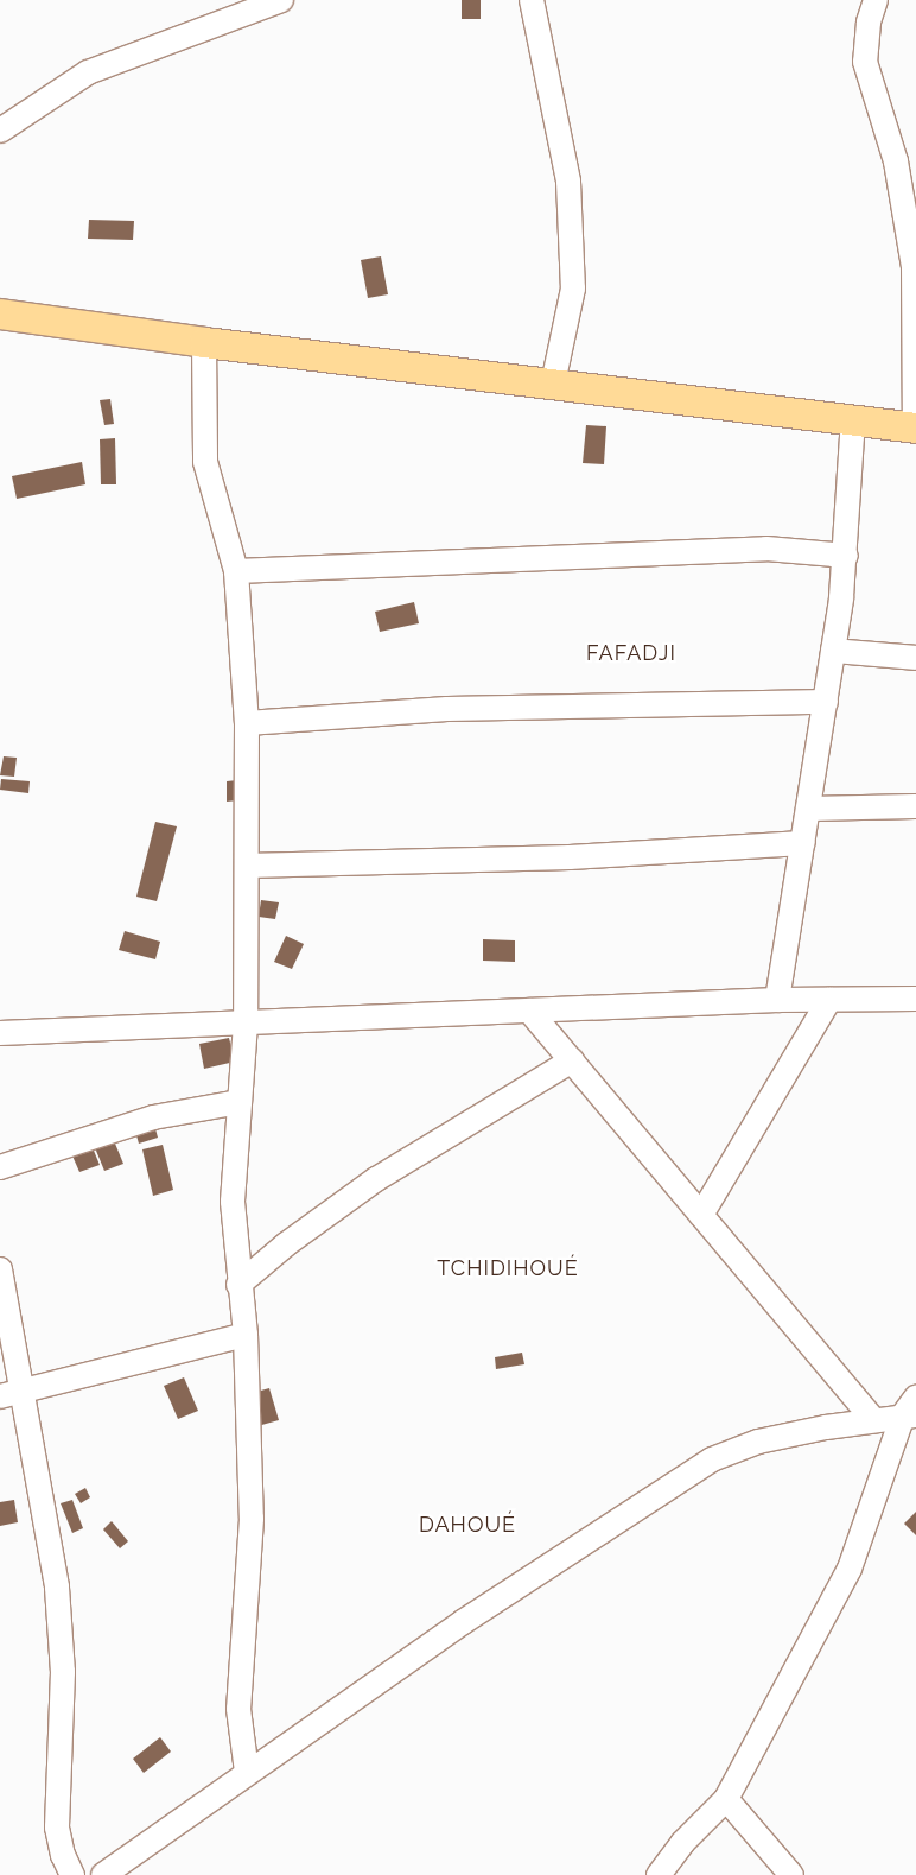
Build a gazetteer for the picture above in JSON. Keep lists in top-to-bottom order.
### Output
{
  "districts": ["FAFADJI", "TCHIDIHOUÉ", "DAHOUÉ"]
}
